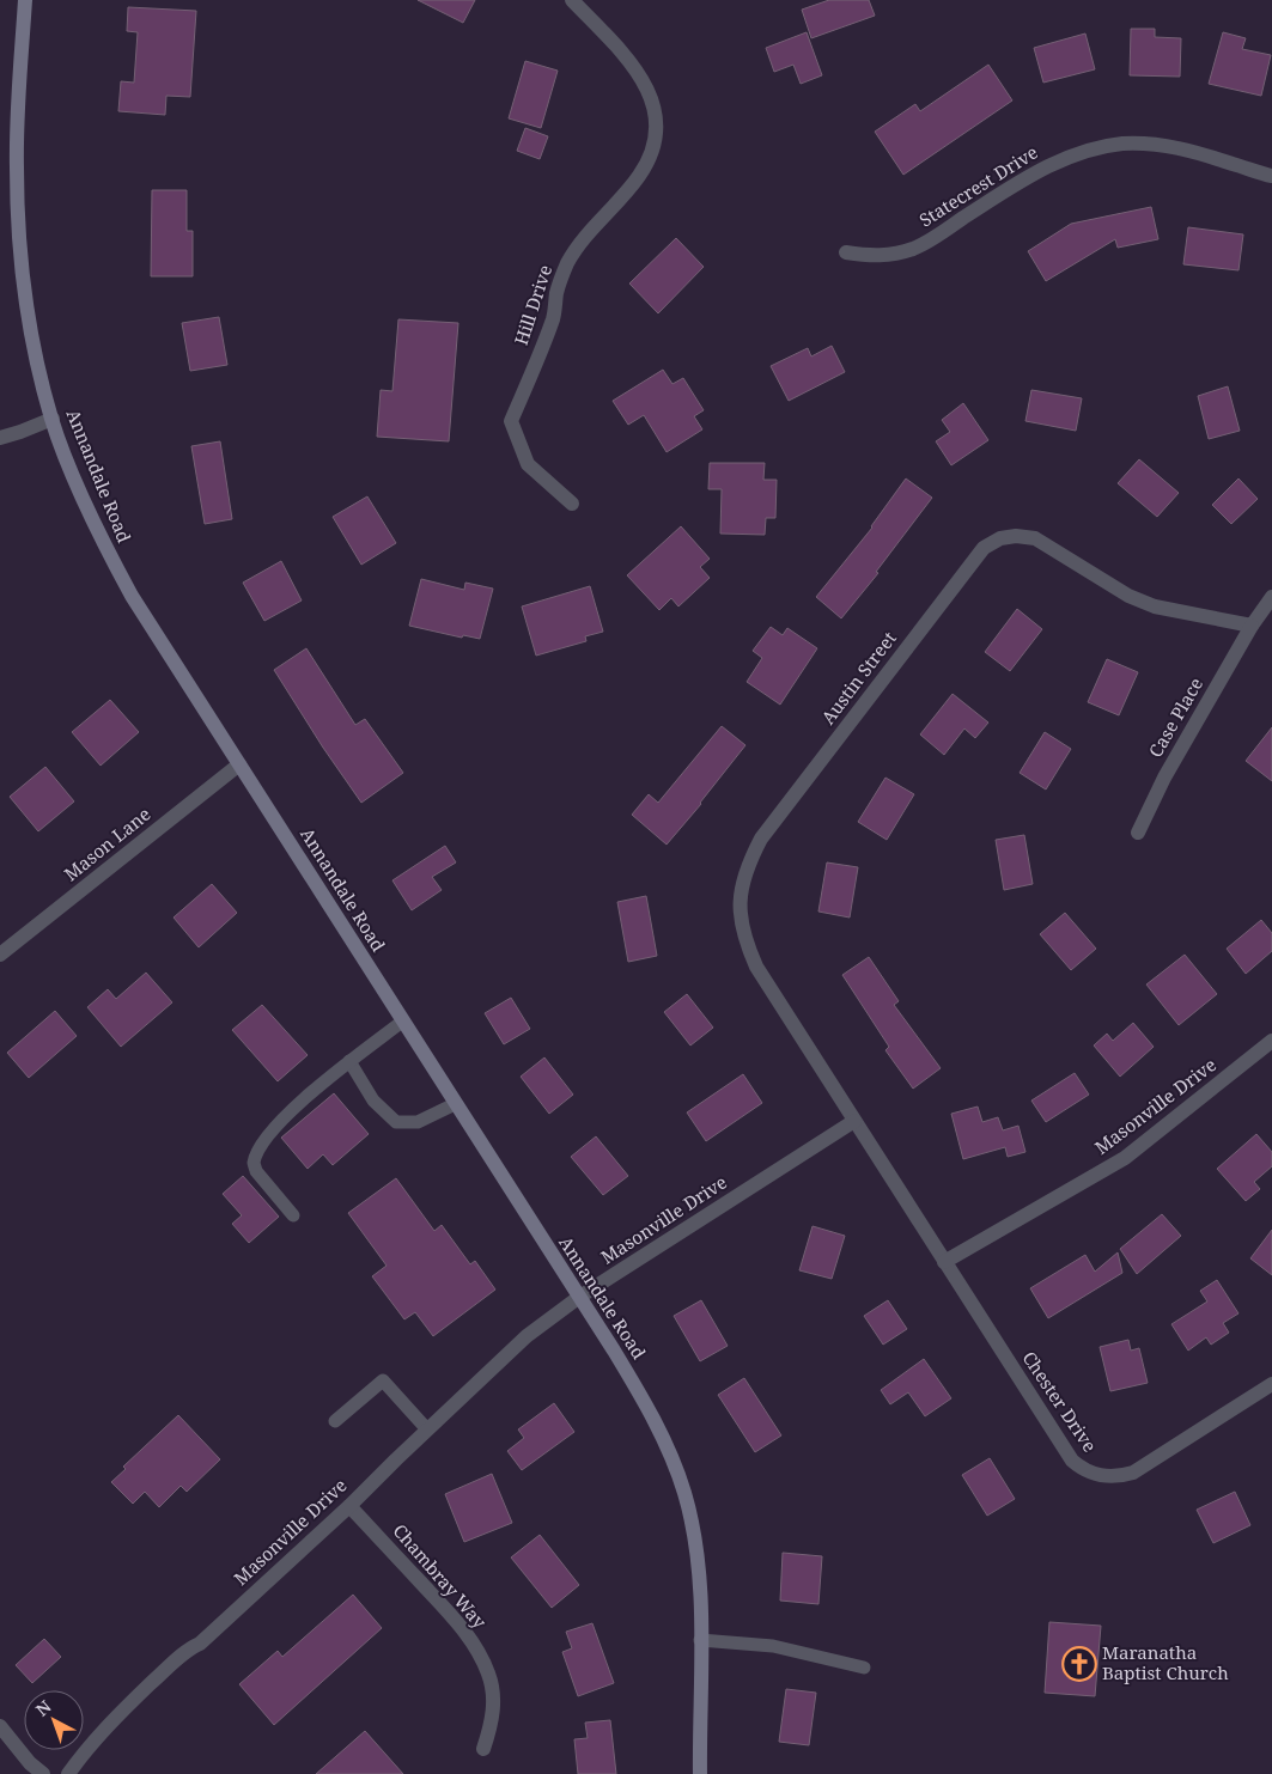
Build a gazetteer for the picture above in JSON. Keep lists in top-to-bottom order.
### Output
{
  "streets": {
    "main road": ["Annandale Road"],
    "street": [
      "Statecrest Drive",
      "Hill Drive",
      "Austin Street",
      "Case Place",
      "Mason Lane",
      "Masonville Drive",
      "Chester Drive",
      "Chambray Way"
    ]
  },
  "crossings": [
    ["Annandale Road", "Mason Lane"],
    ["Annandale Road", "Masonville Drive"],
    ["Austin Street", "Case Place"],
    ["Austin Street", "Masonville Drive"],
    ["Masonville Drive", "Chester Drive"],
    ["Masonville Drive", "Chambray Way"]
  ],
  "places": {
    "church": ["Maranatha Baptist Church"]
  },
  "north": "top left"
}
